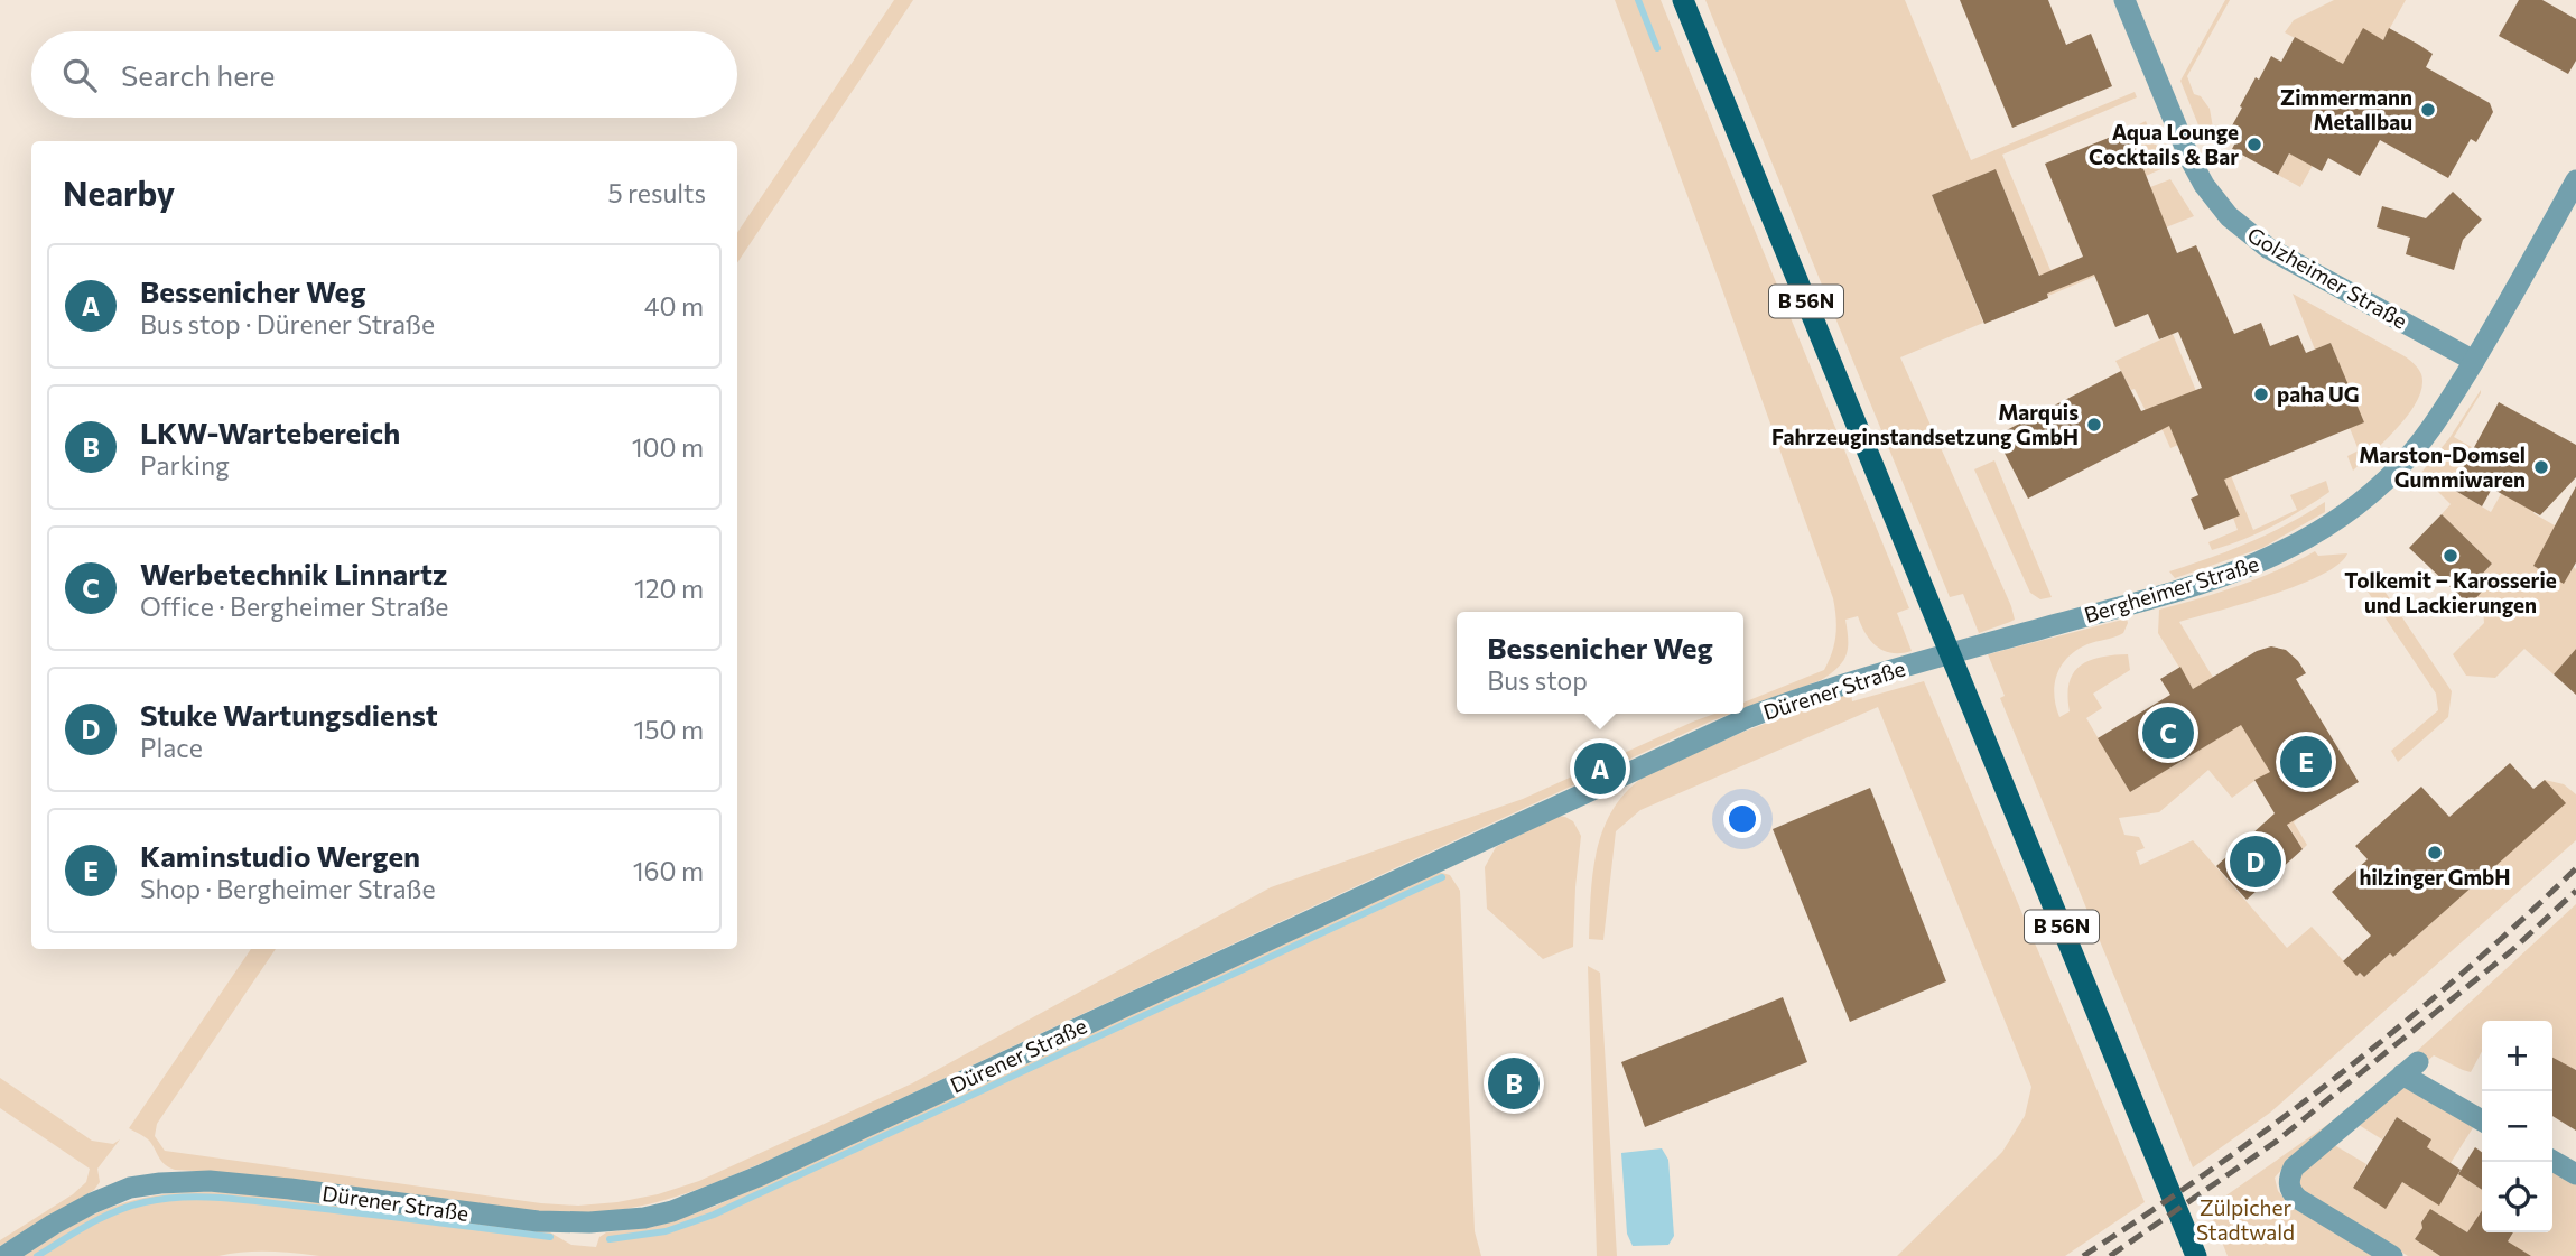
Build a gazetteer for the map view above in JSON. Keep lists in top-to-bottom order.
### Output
{
  "streets": {
    "main road": ["B 56N"],
    "street": ["Golzheimer Straße", "Bergheimer Straße", "Dürener Straße"]
  },
  "crossings": [
    ["Golzheimer Straße", "Bergheimer Straße"],
    ["Bergheimer Straße", "Dürener Straße"]
  ],
  "parks": ["Zülpicher Stadtwald"],
  "places": [
    "Zimmermann Metallbau",
    "Aqua Lounge Cocktails & Bar",
    "paha UG",
    "Marquis Fahrzeuginstandsetzung GmbH",
    "Marston-Domsel Gummiwaren",
    "Tolkemit – Karosserie und Lackierungen",
    "hilzinger GmbH"
  ],
  "page": {
    "search": "Search here",
    "heading": ["Nearby", "5 results"],
    "list": [
      {
        "mark": "A",
        "name": "Bessenicher Weg",
        "note": "Bus stop · Dürener Straße",
        "value": "40 m"
      },
      {
        "mark": "B",
        "name": "LKW-Wartebereich",
        "note": "Parking",
        "value": "100 m"
      },
      {
        "mark": "C",
        "name": "Werbetechnik Linnartz",
        "note": "Office · Bergheimer Straße",
        "value": "120 m"
      },
      {
        "mark": "D",
        "name": "Stuke Wartungsdienst",
        "note": "Place",
        "value": "150 m"
      },
      {
        "mark": "E",
        "name": "Kaminstudio Wergen",
        "note": "Shop · Bergheimer Straße",
        "value": "160 m"
      }
    ],
    "popup": ["Bessenicher Weg", "Bus stop"],
    "pins": [
      "C",
      "E",
      "A",
      "D",
      "B"
    ],
    "map_buttons": ["+", "−"]
  }
}
